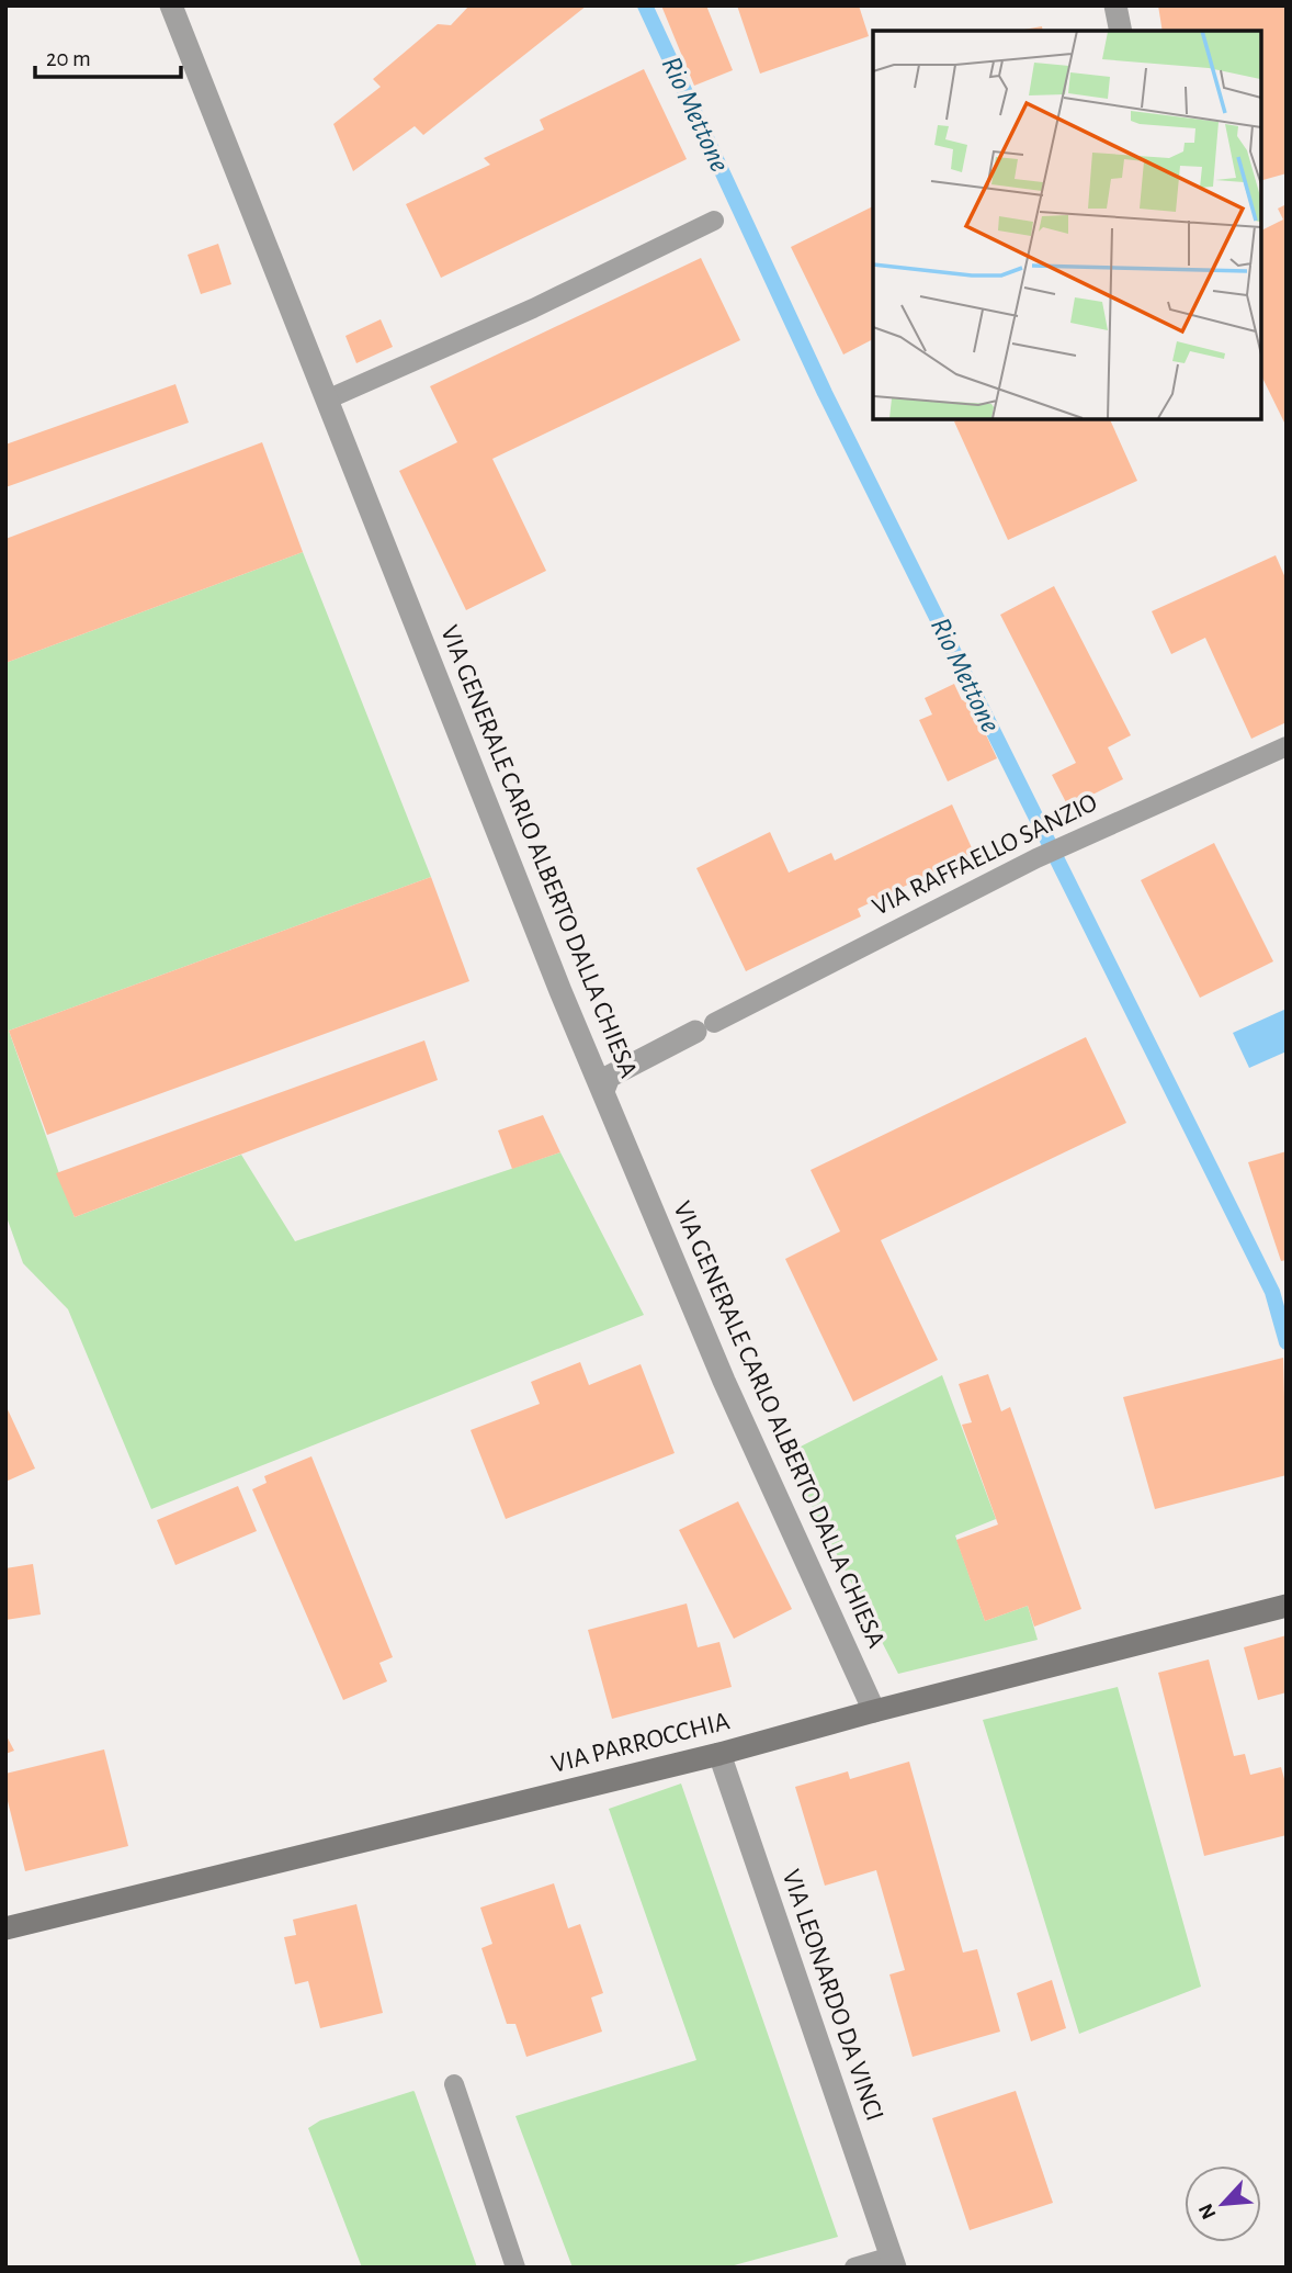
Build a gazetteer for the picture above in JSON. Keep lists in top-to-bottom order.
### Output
{
  "streets": {
    "street": [
      "VIA GENERALE CARLO ALBERTO DALLA CHIESA",
      "VIA RAFFAELLO SANZIO",
      "VIA PARROCCHIA",
      "VIA LEONARDO DA VINCI"
    ]
  },
  "crossings": [
    ["VIA GENERALE CARLO ALBERTO DALLA CHIESA", "VIA RAFFAELLO SANZIO"],
    ["VIA GENERALE CARLO ALBERTO DALLA CHIESA", "VIA PARROCCHIA"],
    ["VIA PARROCCHIA", "VIA LEONARDO DA VINCI"]
  ],
  "water": ["Rio Mettone"],
  "scale_bar": "20 m",
  "north": "bottom left"
}
